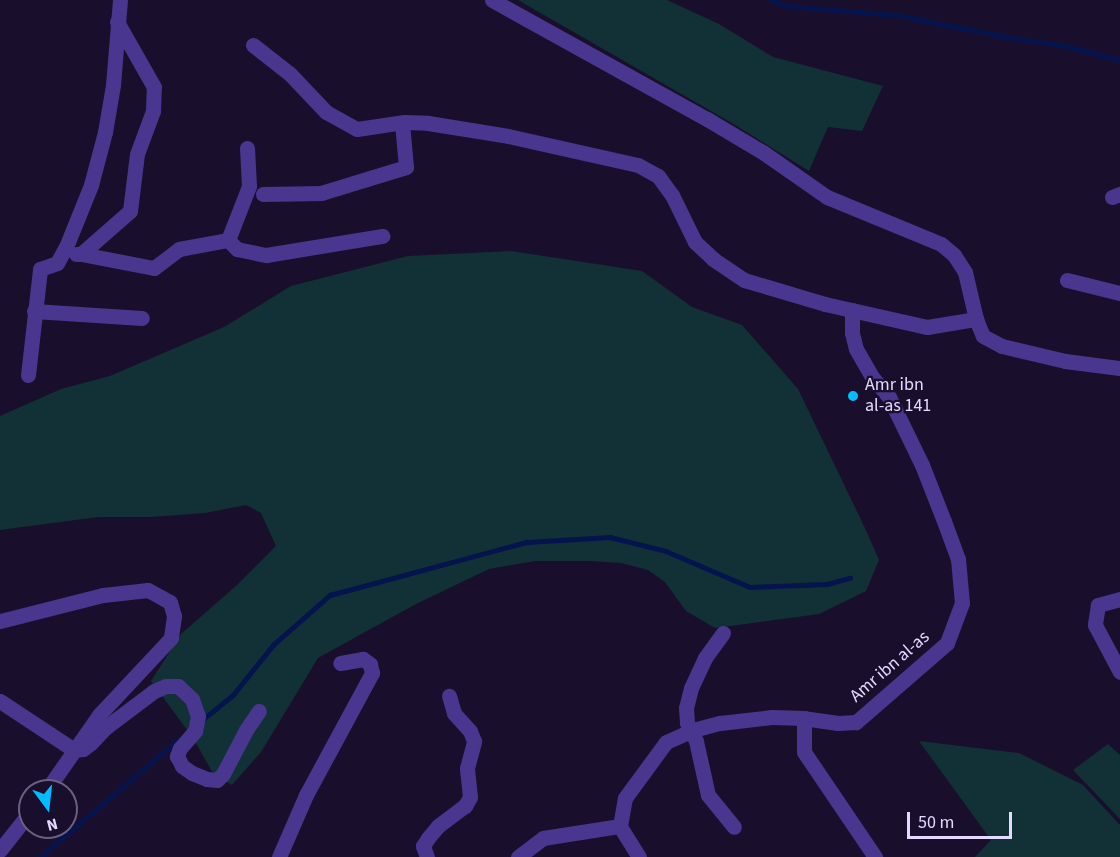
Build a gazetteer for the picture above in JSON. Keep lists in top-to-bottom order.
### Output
{
  "streets": {
    "street": ["Amr ibn al-as"]
  },
  "places": ["Amr ibn al-as 141"],
  "scale_bar": "50 m",
  "north": "bottom"
}
